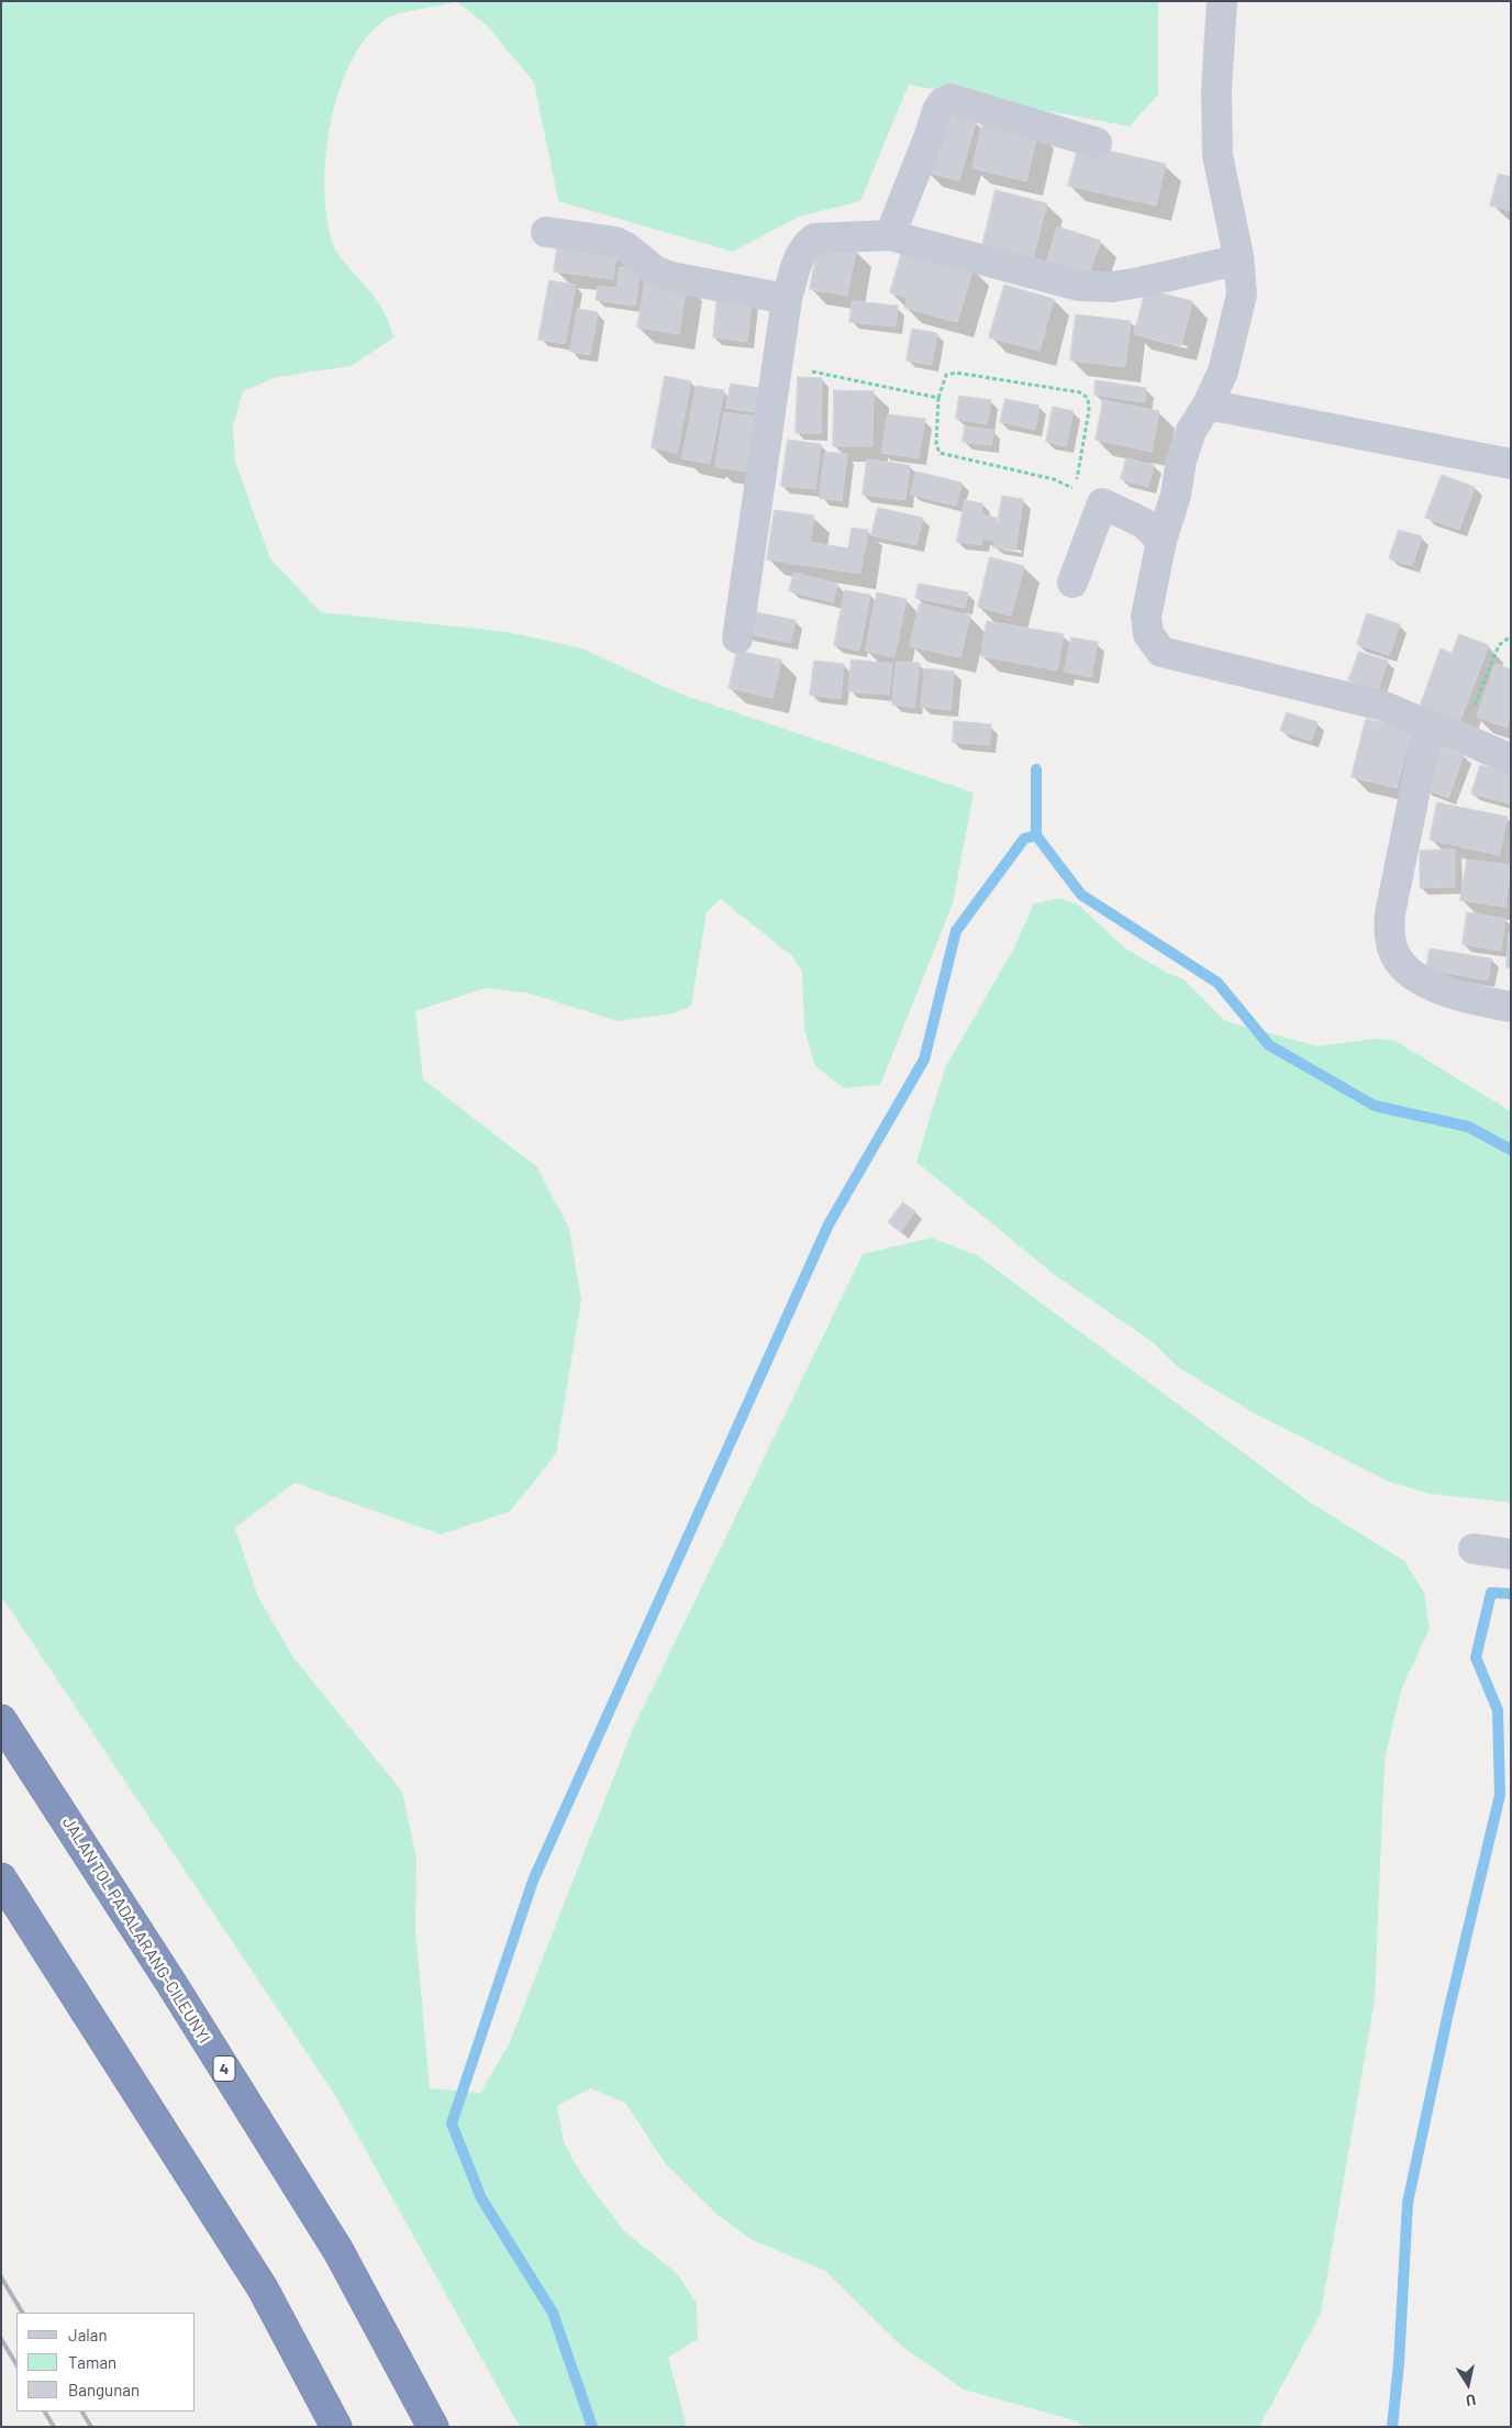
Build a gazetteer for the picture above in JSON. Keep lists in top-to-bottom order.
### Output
{
  "streets": {
    "highway": ["JALAN TOL PADALARANG–CILEUNYI", "4"]
  },
  "legend": ["Jalan", "Taman", "Bangunan"],
  "north": "bottom"
}
